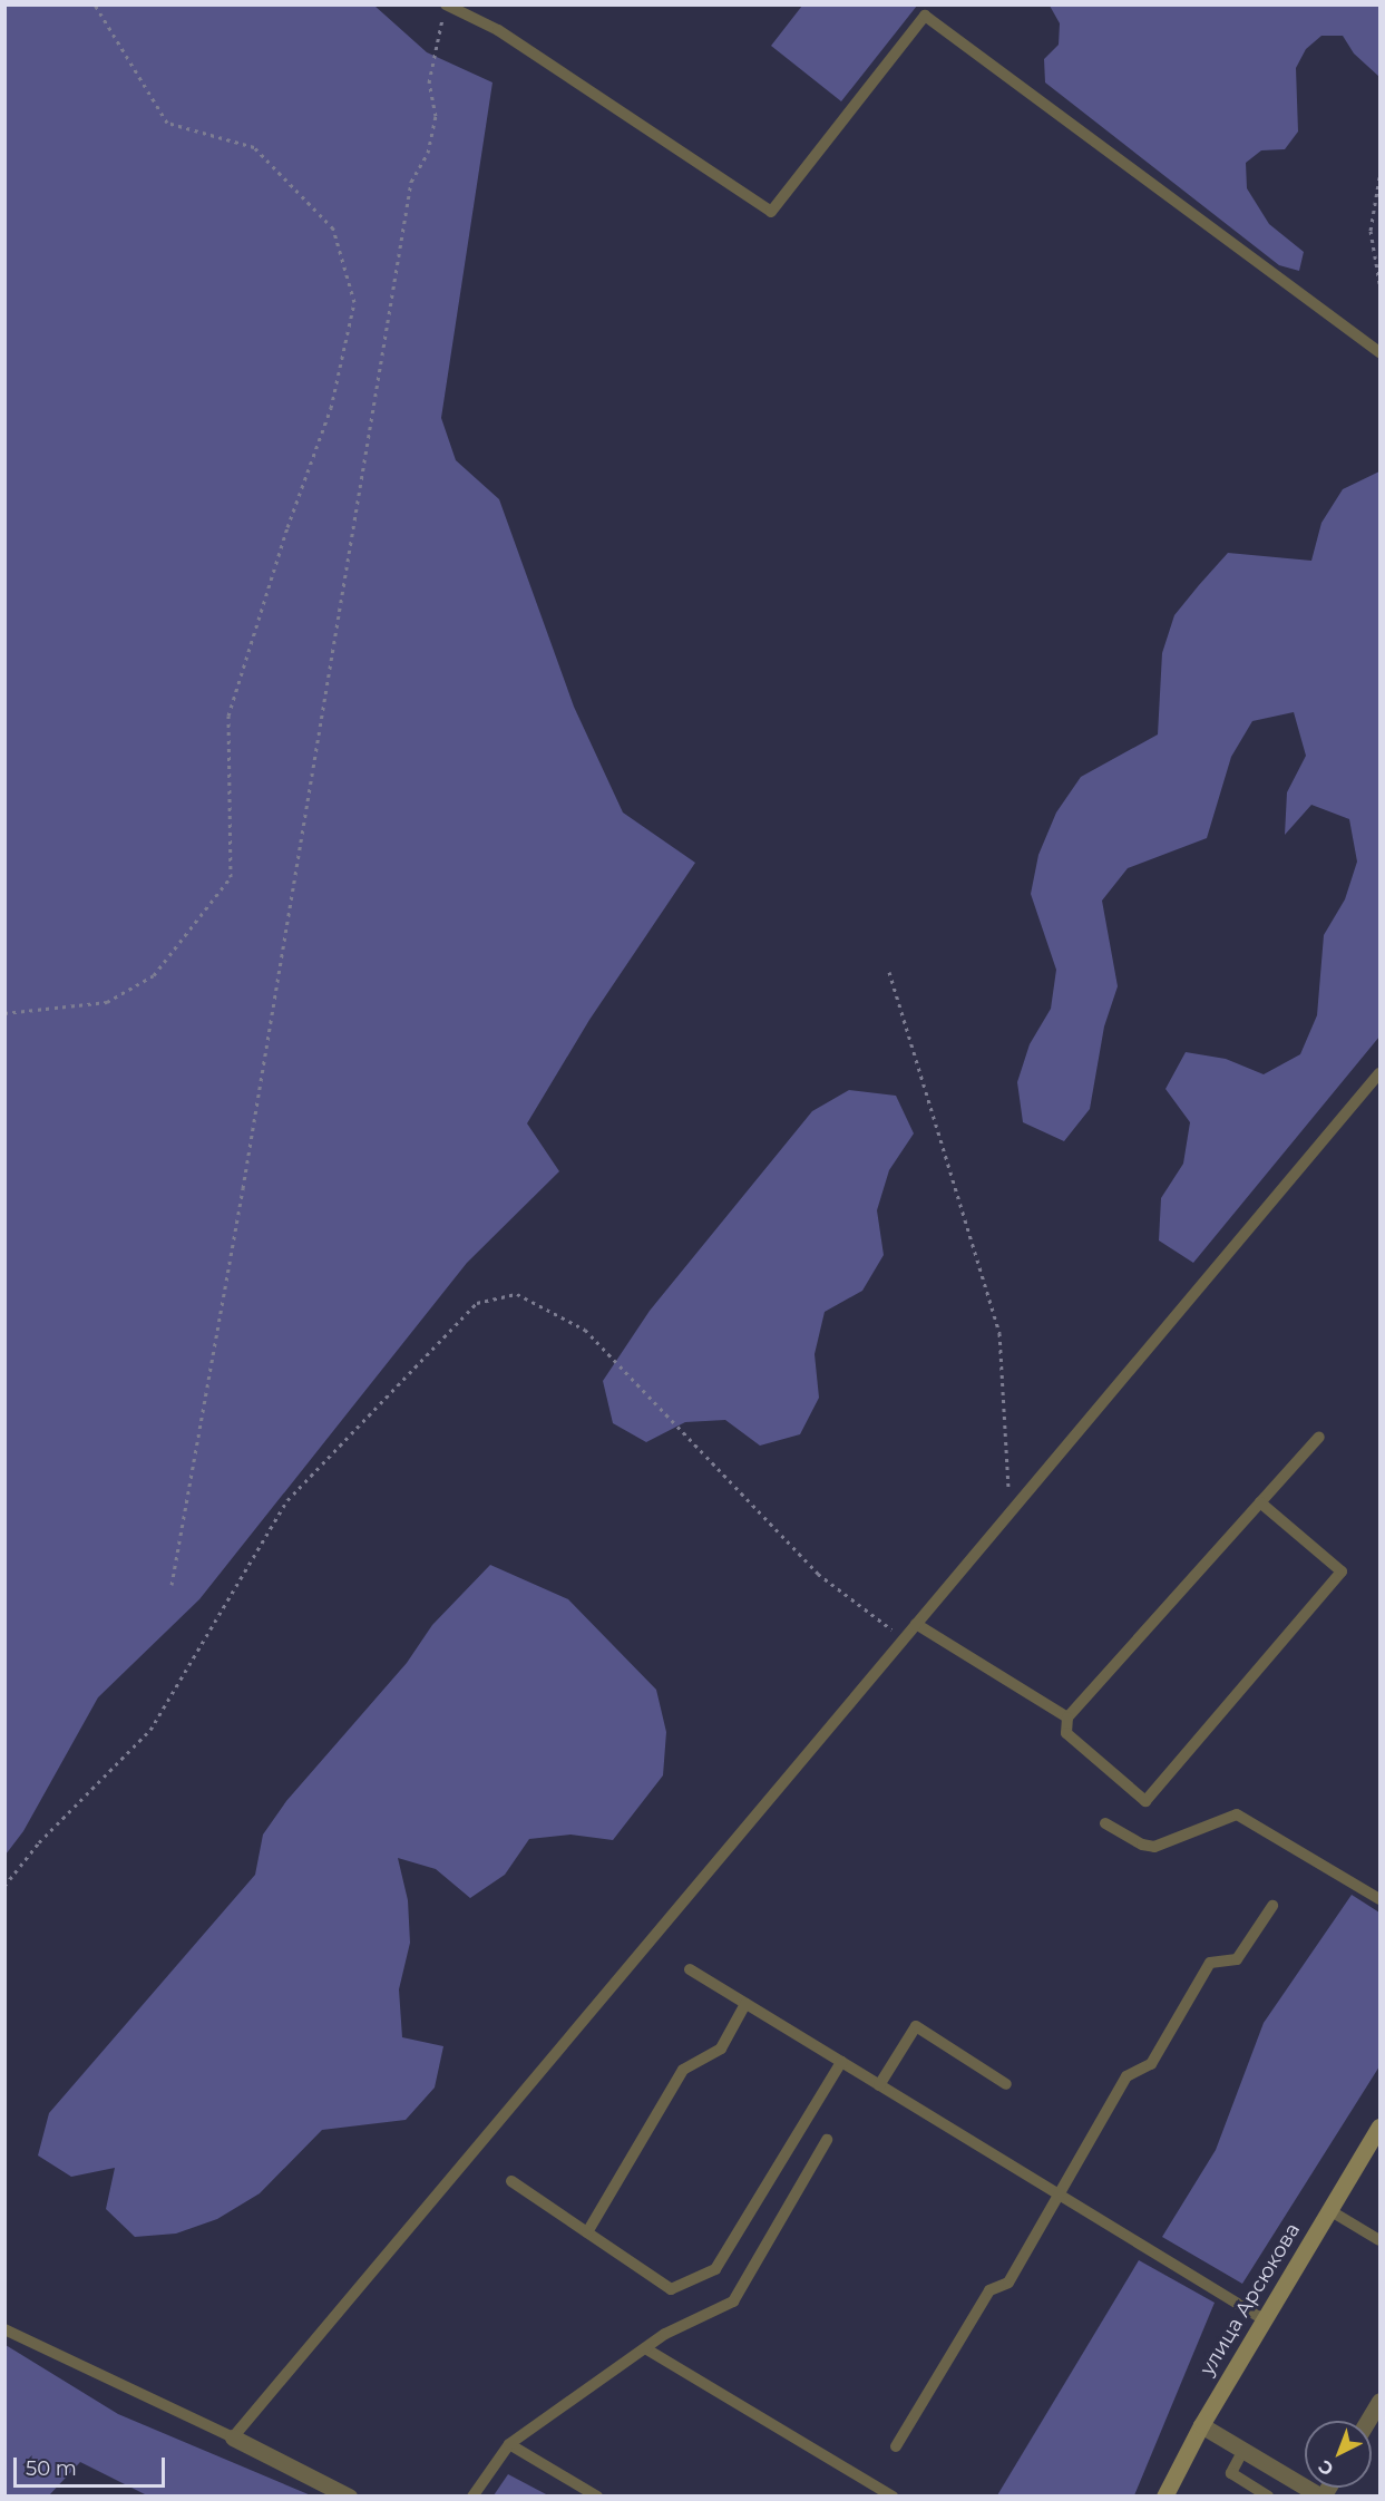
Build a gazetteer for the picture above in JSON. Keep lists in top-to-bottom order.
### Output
{
  "streets": {
    "street": ["улица Арсюкова"]
  },
  "scale_bar": "50 m",
  "north": "bottom left"
}
